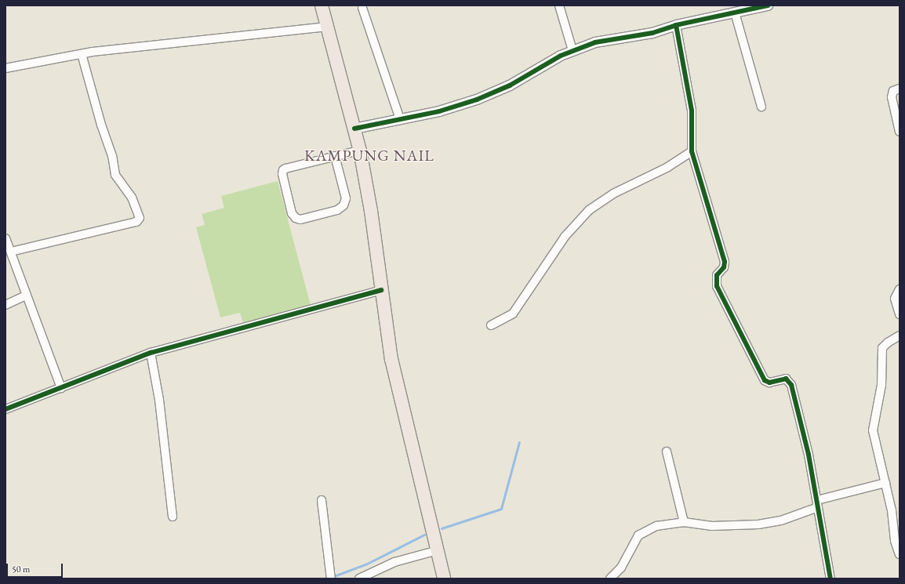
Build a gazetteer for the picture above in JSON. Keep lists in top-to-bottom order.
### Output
{
  "districts": ["KAMPUNG NAIL"],
  "scale_bar": "50 m"
}
